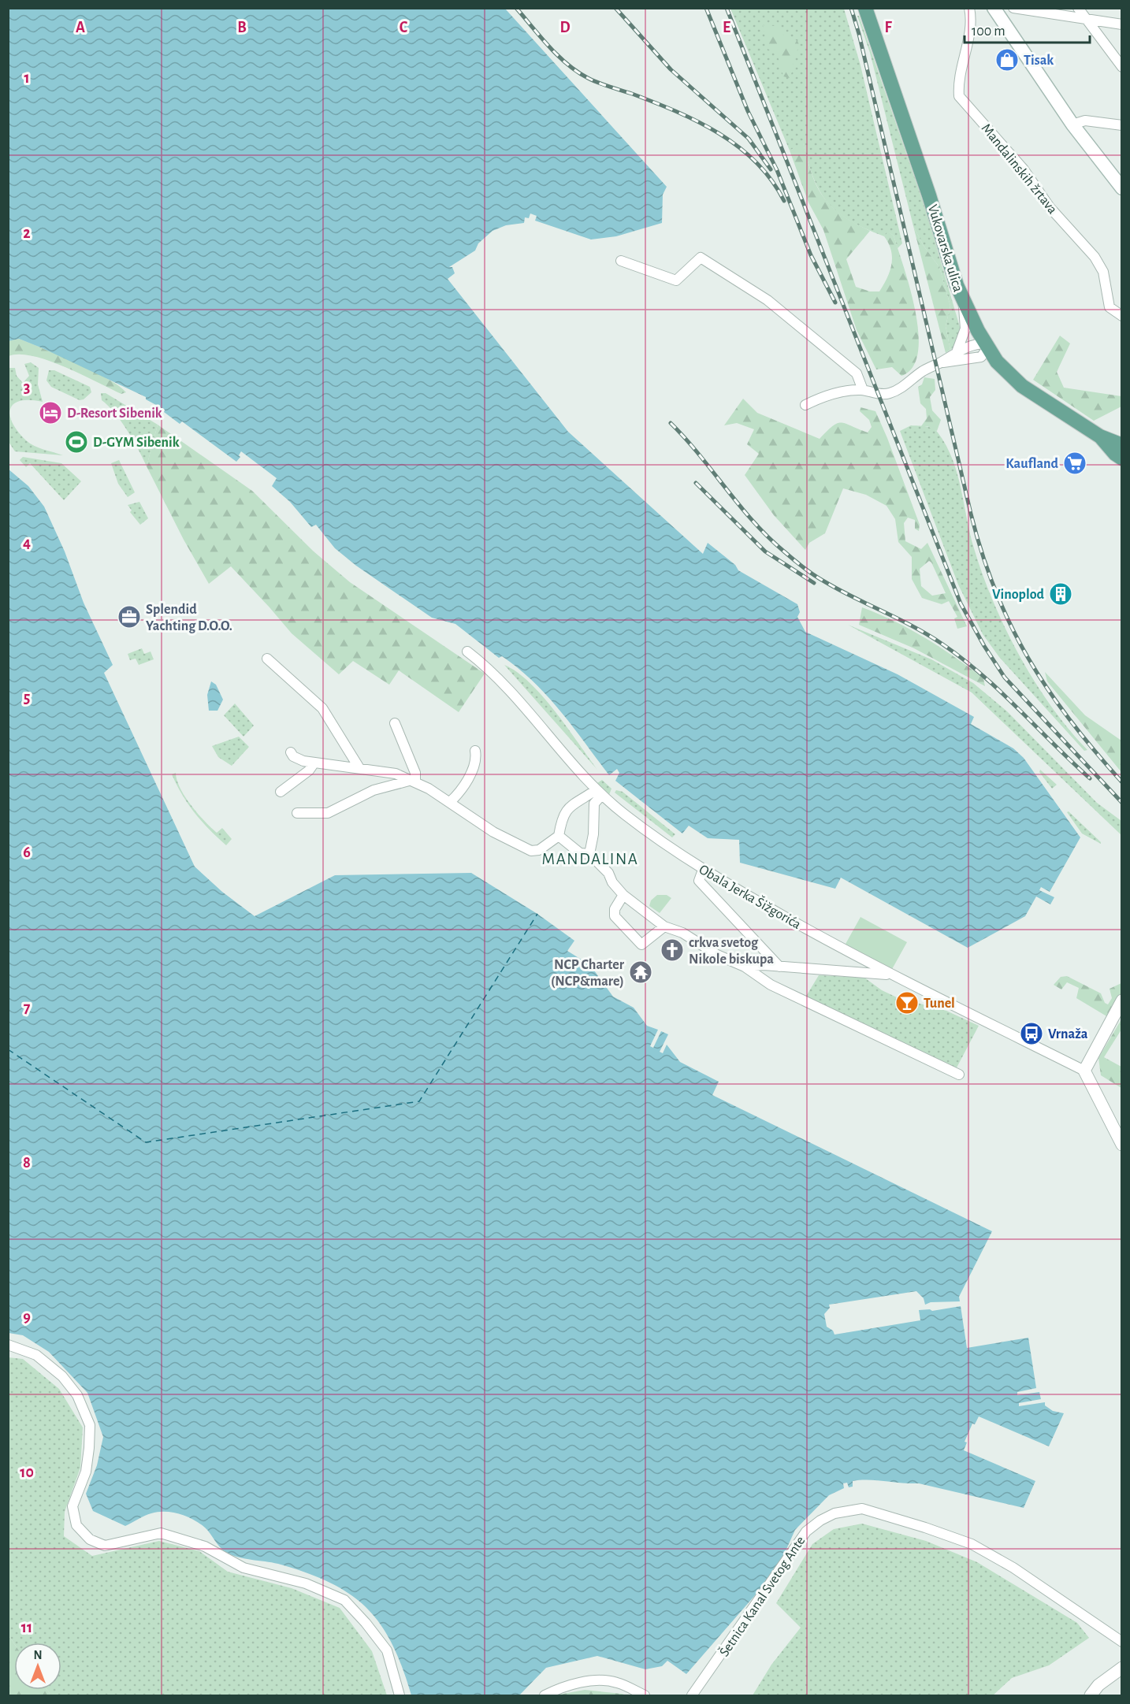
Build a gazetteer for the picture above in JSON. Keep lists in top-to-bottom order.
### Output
{
  "streets": {
    "main road": ["Vukovarska ulica"],
    "street": ["Mandalinskih žrtava", "Obala Jerka Šižgorića", "Šetnica Kanal Svetog Ante"]
  },
  "districts": ["MANDALINA"],
  "places": {
    "shop": ["Tisak"],
    "hotel": ["D-Resort Sibenik"],
    "sports": ["D-GYM Sibenik"],
    "supermarket": ["Kaufland"],
    "building": ["Vinoplod"],
    "office": ["Splendid Yachting D.O.O."],
    "church": ["crkva svetog Nikole biskupa"],
    "temple": ["NCP Charter (NCP&mare)"],
    "bar": ["Tunel"],
    "bus stop": ["Vrnaža"]
  },
  "scale_bar": "100 m",
  "north": "top",
  "grid": {
    "columns": [
      "A",
      "B",
      "C",
      "D",
      "E",
      "F"
    ],
    "rows": [
      "1",
      "2",
      "3",
      "4",
      "5",
      "6",
      "7",
      "8",
      "9",
      "10",
      "11"
    ]
  }
}
